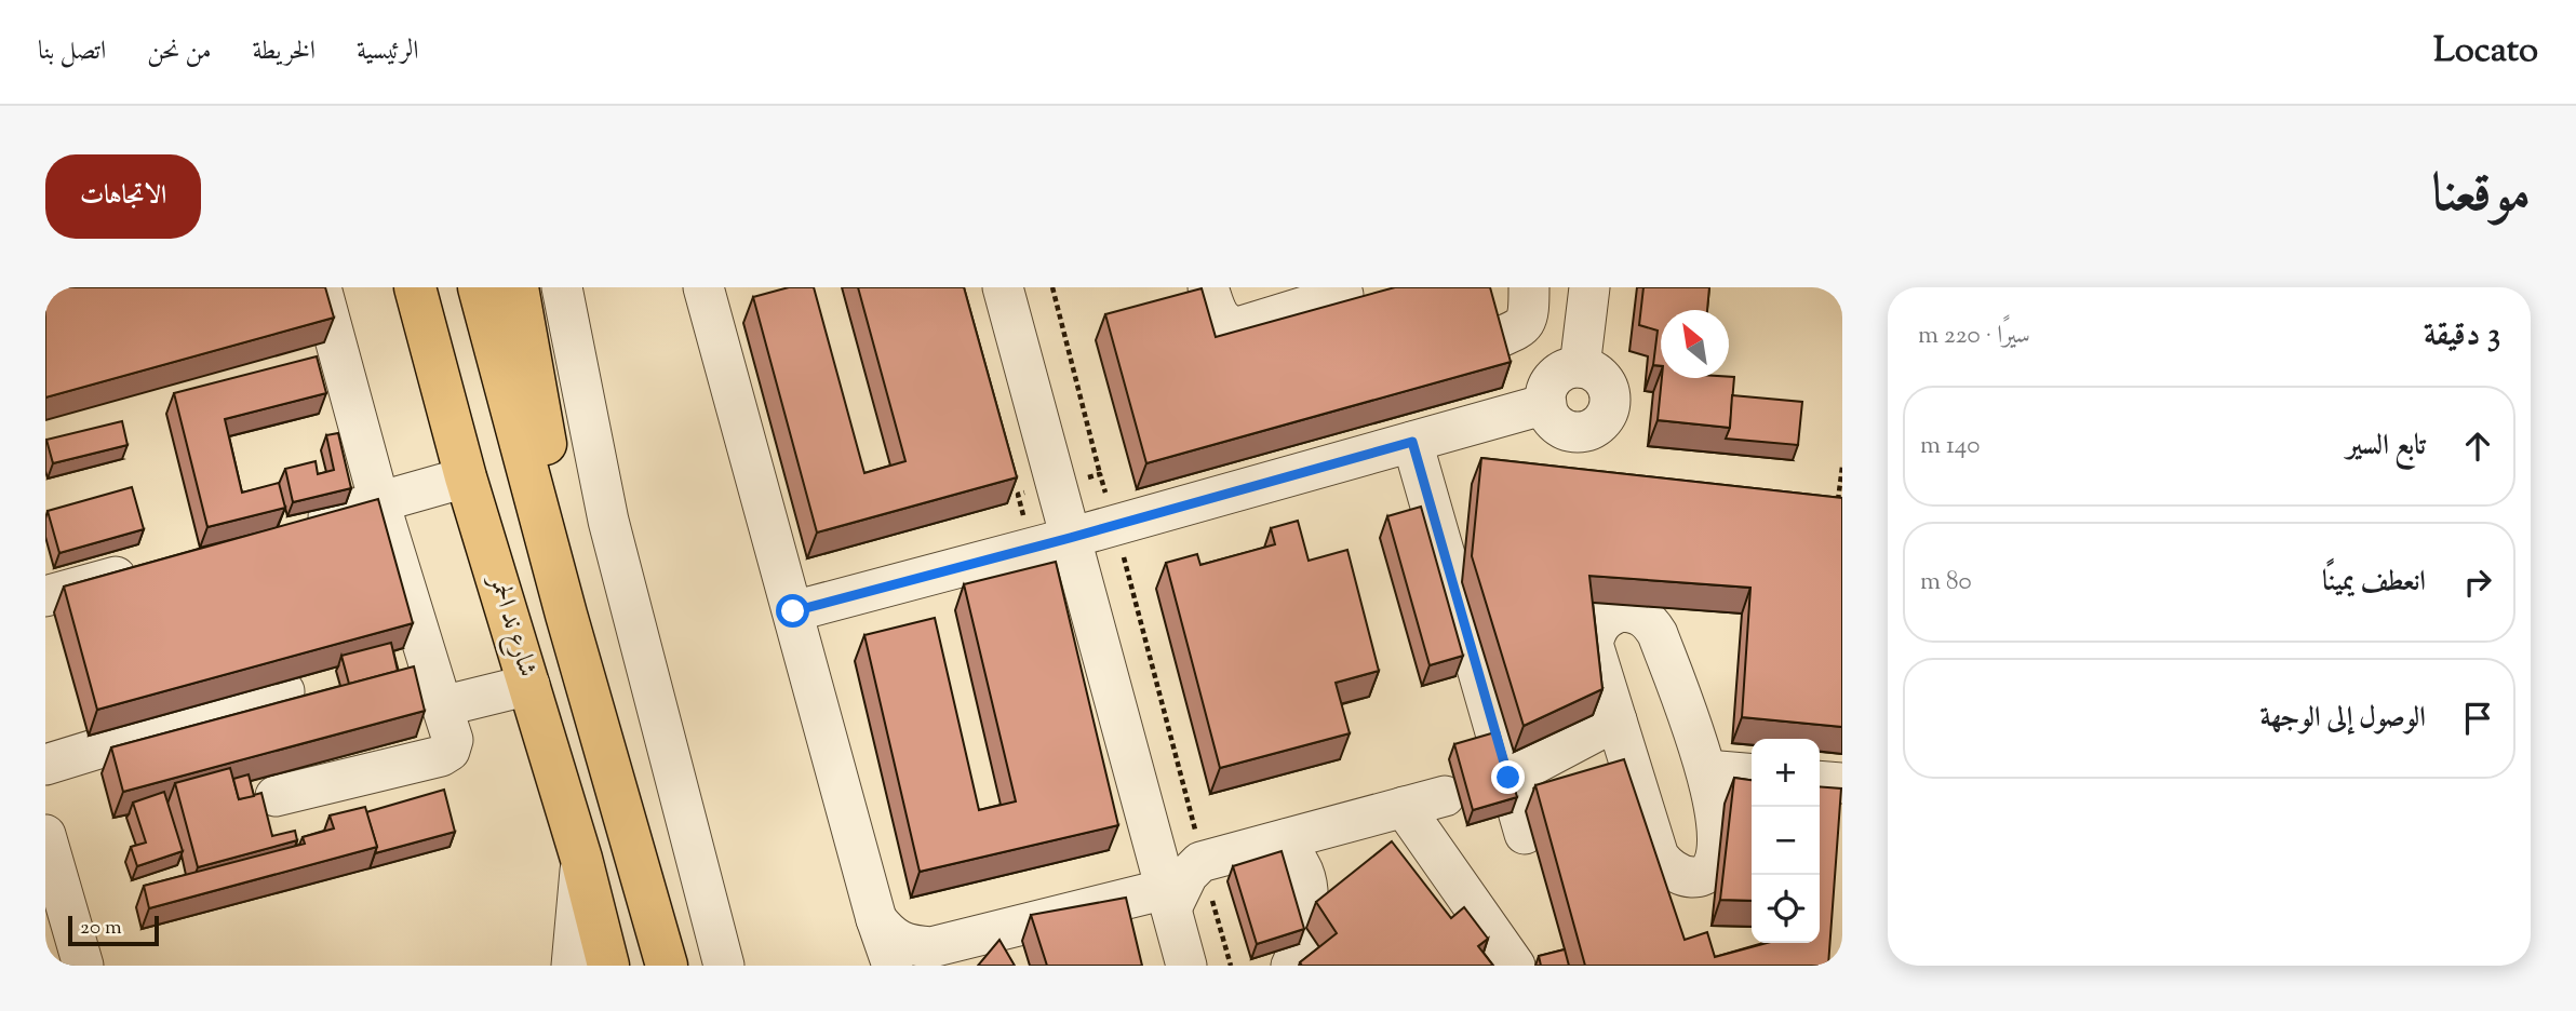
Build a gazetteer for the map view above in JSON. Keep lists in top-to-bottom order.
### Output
{
  "streets": {
    "main road": ["شارع ند الحمر"]
  },
  "scale_bar": "20 m",
  "north": "top left",
  "page": {
    "header": "Locato",
    "nav": [
      "الرئيسية",
      "الخريطة",
      "من نحن",
      "اتصل بنا"
    ],
    "title": "موقعنا",
    "buttons": "الاتجاهات",
    "heading": ["3 دقيقة", "سيرًا · 220 m"],
    "list": [
      ["تابع السير", "140 m"],
      ["انعطف يمينًا", "80 m"],
      "الوصول إلى الوجهة"
    ],
    "map_buttons": ["+", "−"],
    "scale": "20 m"
  }
}
